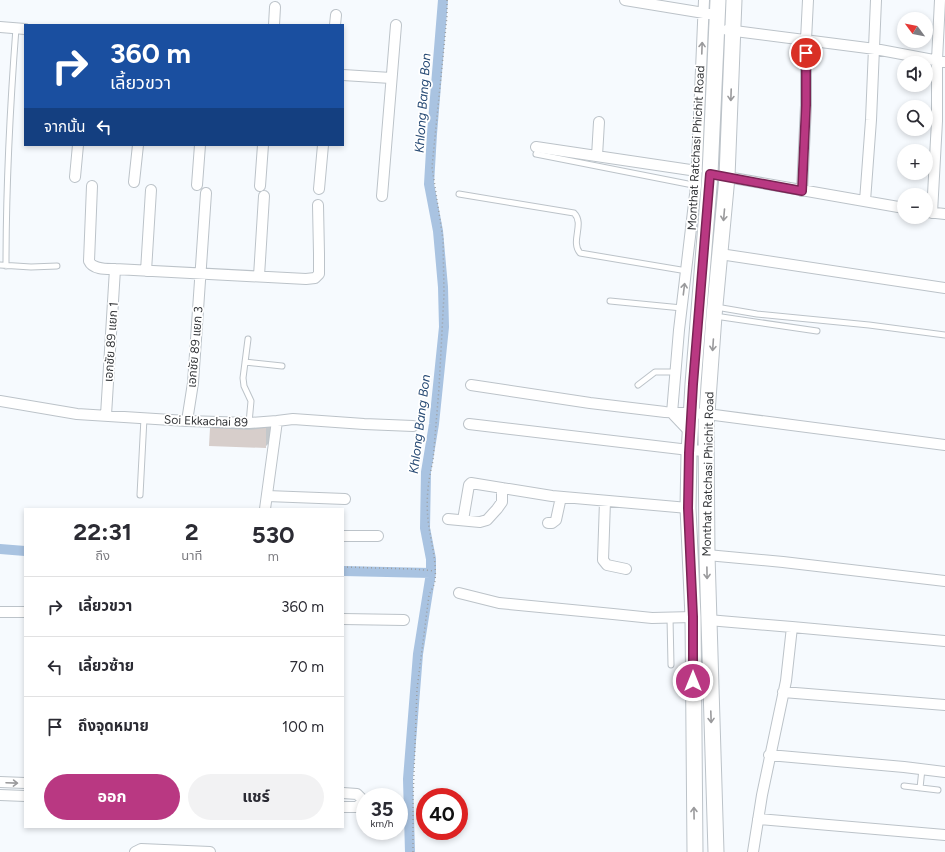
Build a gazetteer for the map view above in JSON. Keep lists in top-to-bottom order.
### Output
{
  "streets": {
    "street": [
      "Monthat Ratchasi Phichit Road",
      "เอกชัย 89 แยก 1",
      "เอกชัย 89 แยก 3",
      "Soi Ekkachai 89"
    ]
  },
  "crossings": [
    ["เอกชัย 89 แยก 1", "Soi Ekkachai 89"],
    ["เอกชัย 89 แยก 3", "Soi Ekkachai 89"]
  ],
  "water": ["Khlong Bang Bon"],
  "north": "top left",
  "page": {
    "map_buttons": ["+", "−"],
    "turn": ["360 m", "เลี้ยวขวา"],
    "then": "จากนั้น",
    "eta": [
      "22:31",
      "ถึง",
      "2",
      "นาที",
      "530",
      "m"
    ],
    "list": [
      {
        "name": "เลี้ยวขวา",
        "value": "360 m"
      },
      {
        "name": "เลี้ยวซ้าย",
        "value": "70 m"
      },
      {
        "name": "ถึงจุดหมาย",
        "value": "100 m"
      }
    ],
    "buttons": ["ออก", "แชร์"],
    "speed": "35 km/h",
    "limit": "40"
  }
}
